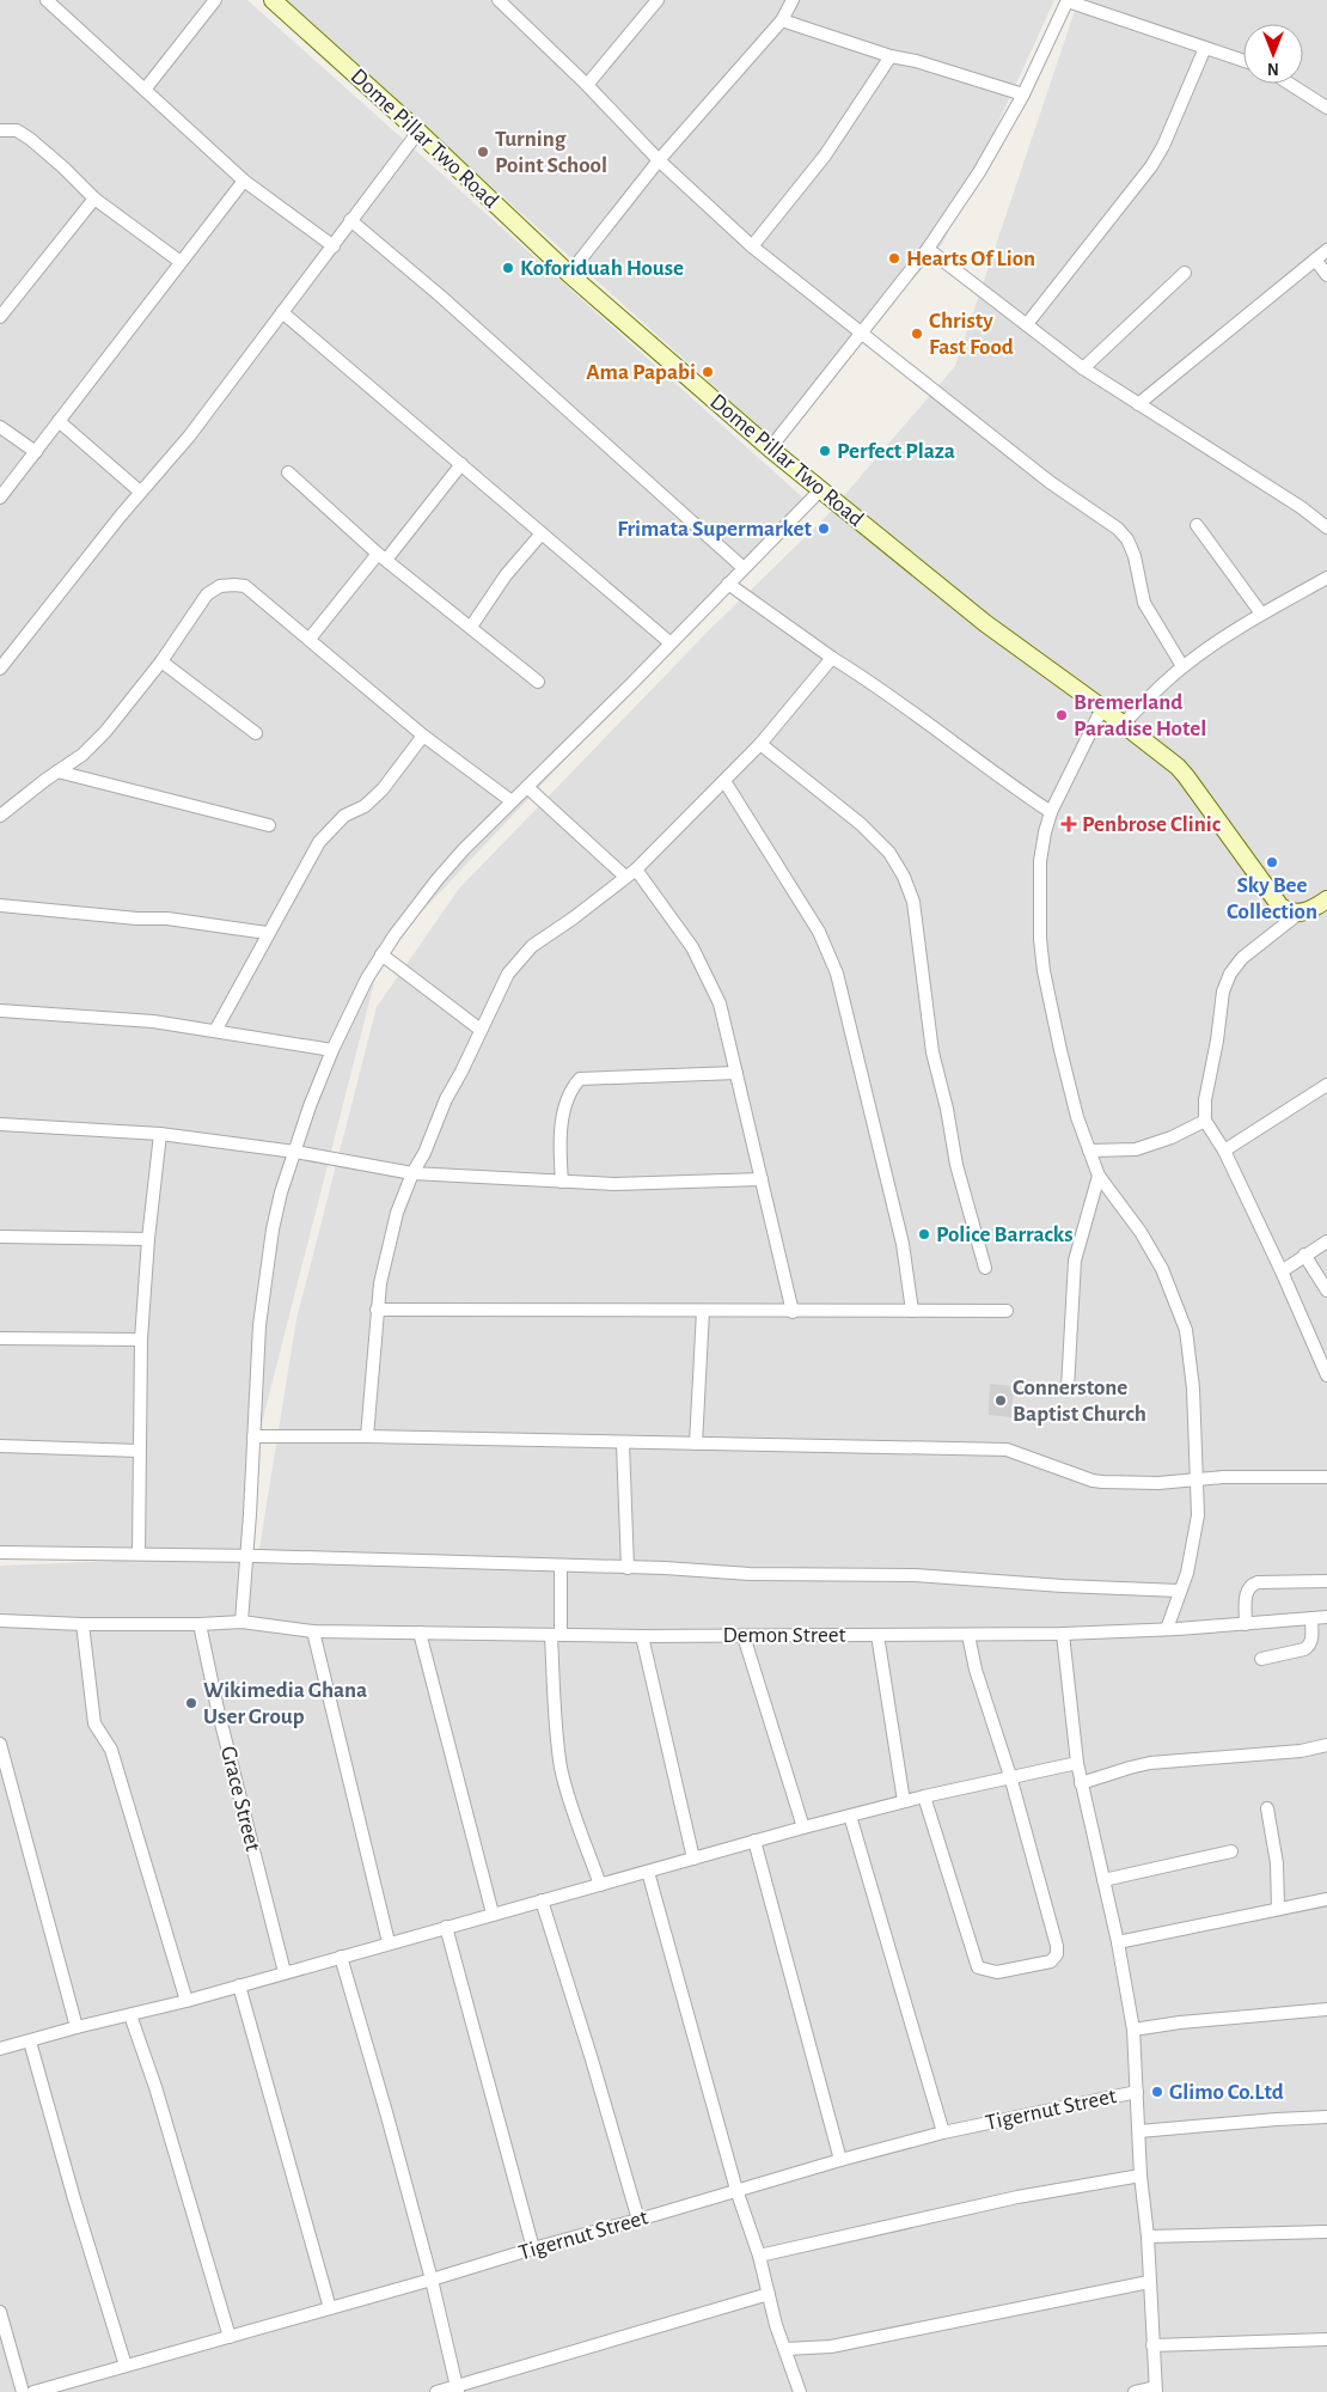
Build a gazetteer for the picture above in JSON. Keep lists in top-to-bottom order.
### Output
{
  "streets": {
    "street": [
      "Dome Pillar Two Road",
      "Demon Street",
      "Grace Street",
      "Tigernut Street"
    ]
  },
  "crossings": [
    ["Demon Street", "Grace Street"]
  ],
  "places": {
    "other": [
      "Turning Point School",
      "Hearts Of Lion",
      "Koforiduah House",
      "Christy Fast Food",
      "Ama Papabi",
      "Perfect Plaza",
      "Frimata Supermarket",
      "Bremerland Paradise Hotel",
      "Sky Bee Collection",
      "Police Barracks",
      "Connerstone Baptist Church",
      "Wikimedia Ghana User Group",
      "Glimo Co.Ltd"
    ],
    "health": ["Penbrose Clinic"]
  },
  "north": "bottom"
}
